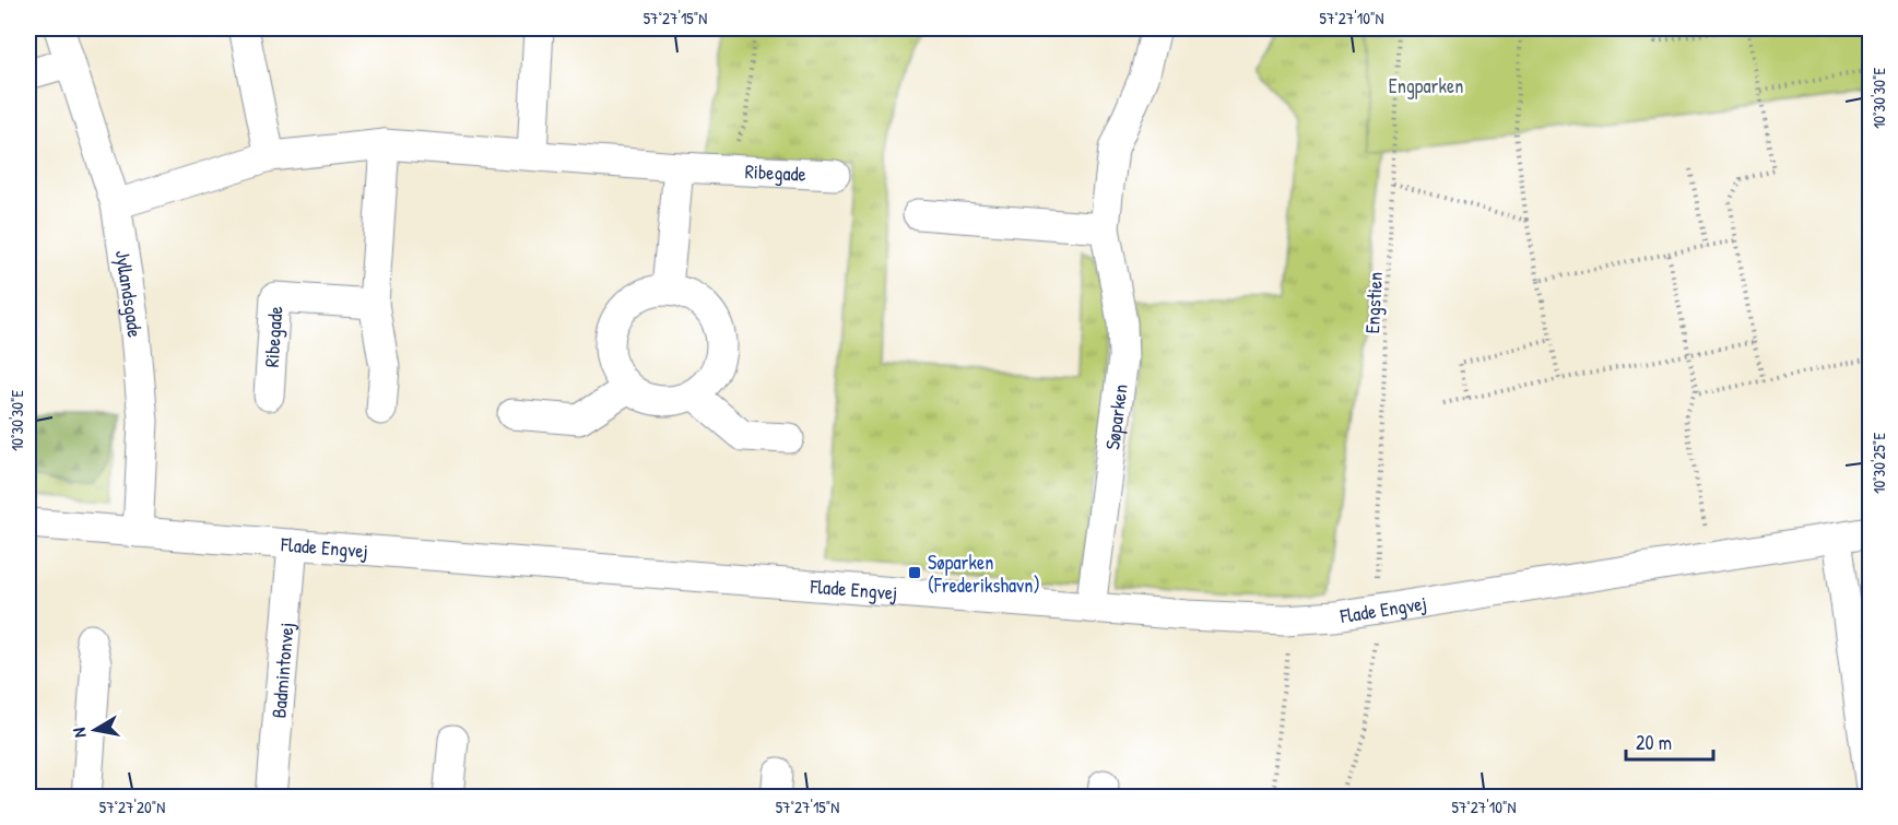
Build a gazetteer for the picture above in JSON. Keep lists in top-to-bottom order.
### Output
{
  "streets": {
    "street": [
      "Ribegade",
      "Jyllandsgade",
      "Søparken",
      "Flade Engvej",
      "Badmintonvej"
    ],
    "path": ["Engstien"]
  },
  "crossings": [
    ["Ribegade", "Jyllandsgade"],
    ["Jyllandsgade", "Flade Engvej"],
    ["Søparken", "Flade Engvej"],
    ["Flade Engvej", "Badmintonvej"]
  ],
  "parks": ["Engparken"],
  "places": {
    "transit": ["Søparken (Frederikshavn)"]
  },
  "scale_bar": "20 m",
  "north": "left",
  "coordinates": [
    "57°27'15\"N",
    "57°27'10\"N",
    "10°30'30\"E",
    "10°30'25\"E",
    "57°27'20\"N"
  ]
}
